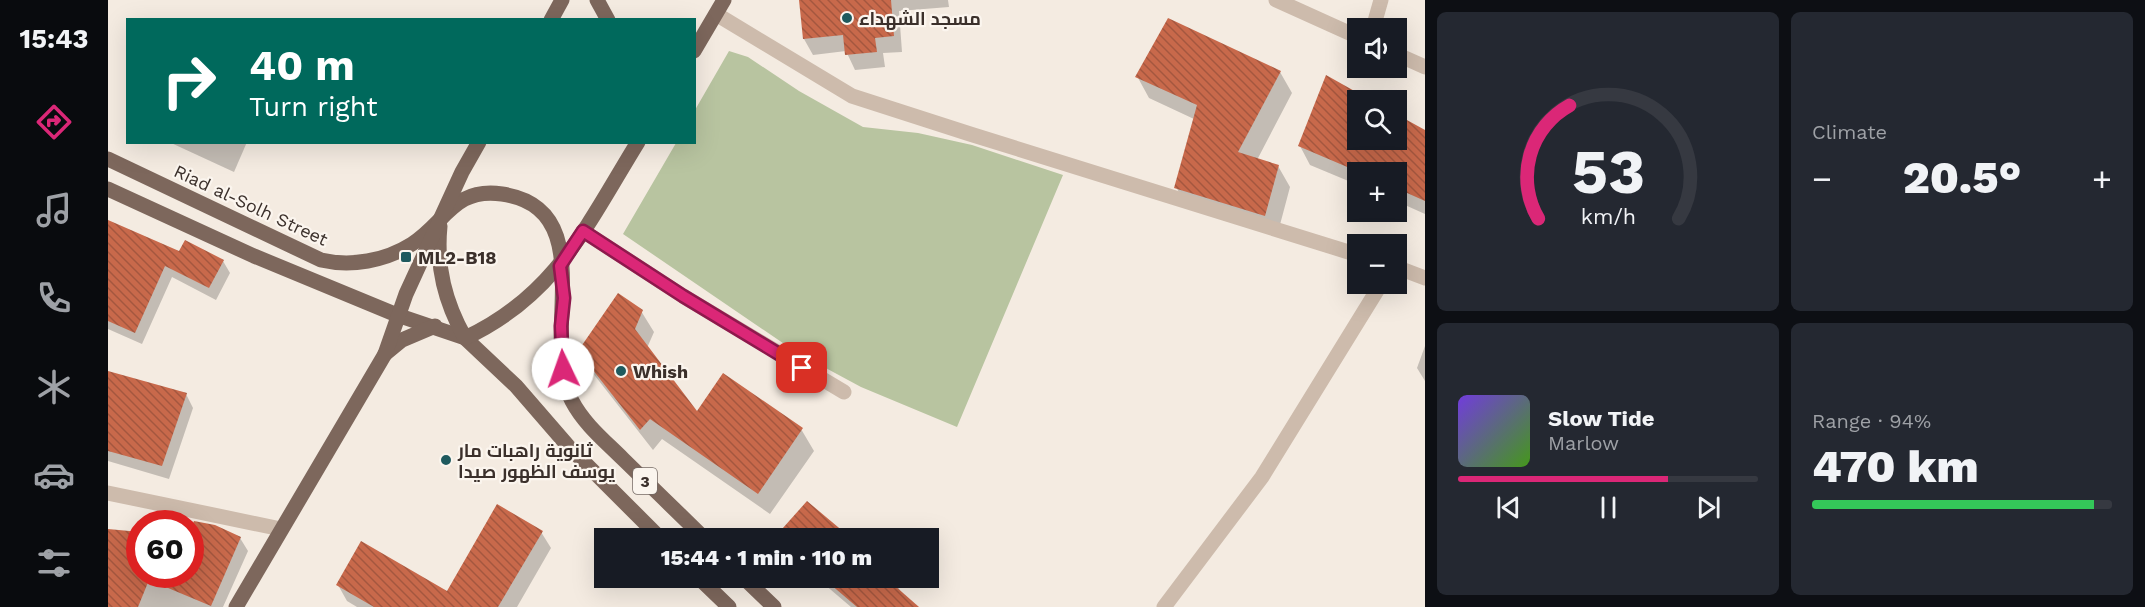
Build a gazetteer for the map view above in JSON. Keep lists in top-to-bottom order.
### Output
{
  "streets": {
    "main road": ["Riad al-Solh Street", "3"]
  },
  "crossings": [
    ["Riad al-Solh Street", "3"]
  ],
  "places": {
    "other": ["مسجد الشهداء", "Whish", "ثانوية راهبات مار يوسف الظهور صيدا"],
    "transit": ["ML2-B18"]
  },
  "page": {
    "tabs": "15:43",
    "tile": [
      "Climate",
      ["Range · 94%", "470 km"]
    ],
    "map_buttons": ["+", "−"],
    "turn": ["40 m", "Turn right"],
    "heat": ["−", "20.5°", "+"],
    "song": ["Slow Tide", "Marlow"],
    "limit": "60",
    "trip": "15:44 · 1 min · 110 m",
    "gauge": ["53", "km/h"]
  }
}
